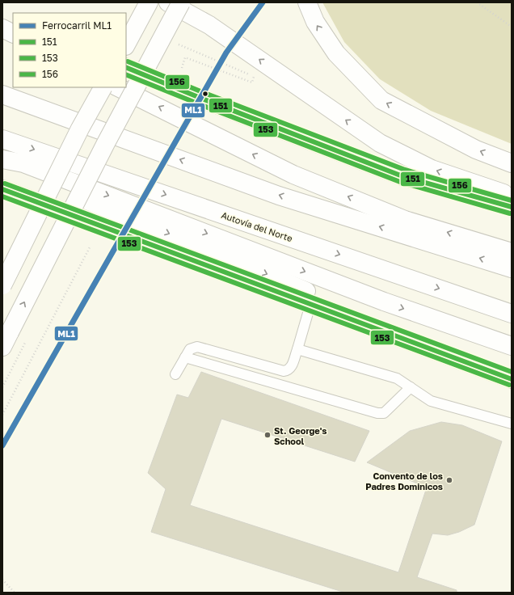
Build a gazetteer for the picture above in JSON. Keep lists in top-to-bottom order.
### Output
{
  "streets": {
    "main road": ["Autovía del Norte"]
  },
  "places": ["St. George's School", "Convento de los Padres Dominicos"],
  "lines": [
    "rail line ML1",
    "transit line 156",
    "transit line 151",
    "transit line 153"
  ],
  "legend": [
    "Ferrocarril ML1",
    "151",
    "153",
    "156"
  ]
}
